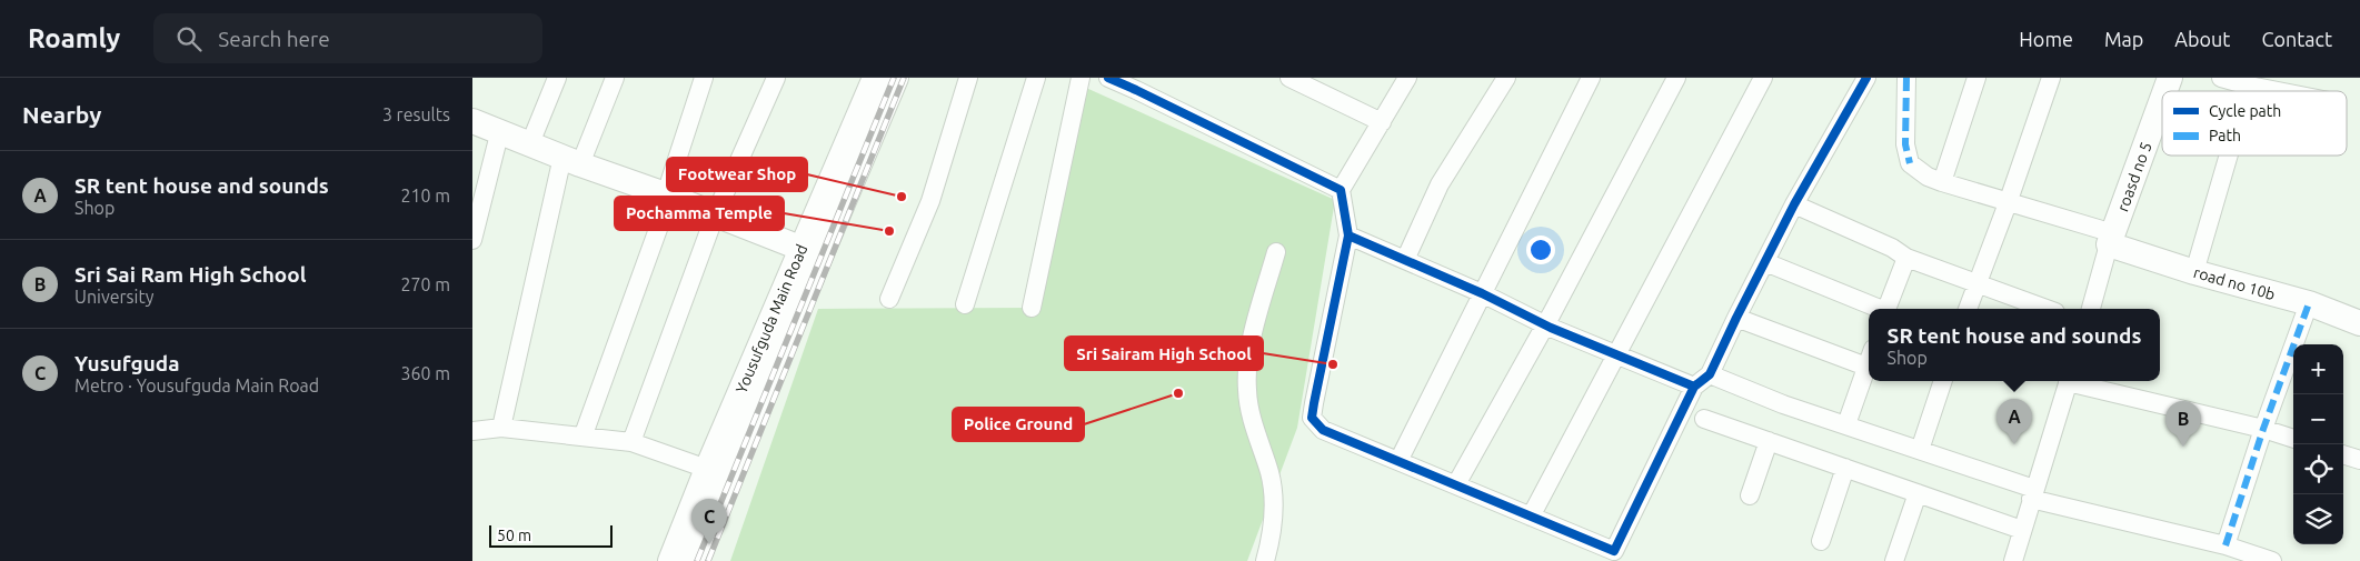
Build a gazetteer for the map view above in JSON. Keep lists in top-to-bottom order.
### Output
{
  "streets": {
    "main road": ["roasd no 5", "road no 10b", "Yousufguda Main Road"]
  },
  "crossings": [
    ["roasd no 5", "road no 10b"]
  ],
  "places": [
    "Footwear Shop",
    "Pochamma Temple",
    "Sri Sairam High School",
    "Police Ground"
  ],
  "legend": ["Cycle path", "Path"],
  "scale_bar": "50 m",
  "page": {
    "header": "Roamly",
    "search": "Search here",
    "nav": [
      "Home",
      "Map",
      "About",
      "Contact"
    ],
    "heading": ["Nearby", "3 results"],
    "list": [
      {
        "mark": "A",
        "name": "SR tent house and sounds",
        "note": "Shop",
        "value": "210 m"
      },
      {
        "mark": "B",
        "name": "Sri Sai Ram High School",
        "note": "University",
        "value": "270 m"
      },
      {
        "mark": "C",
        "name": "Yusufguda",
        "note": "Metro · Yousufguda Main Road",
        "value": "360 m"
      }
    ],
    "popup": ["SR tent house and sounds", "Shop"],
    "map_buttons": ["+", "−"],
    "pins": ["A", "B", "C"],
    "scale": "50 m"
  }
}
